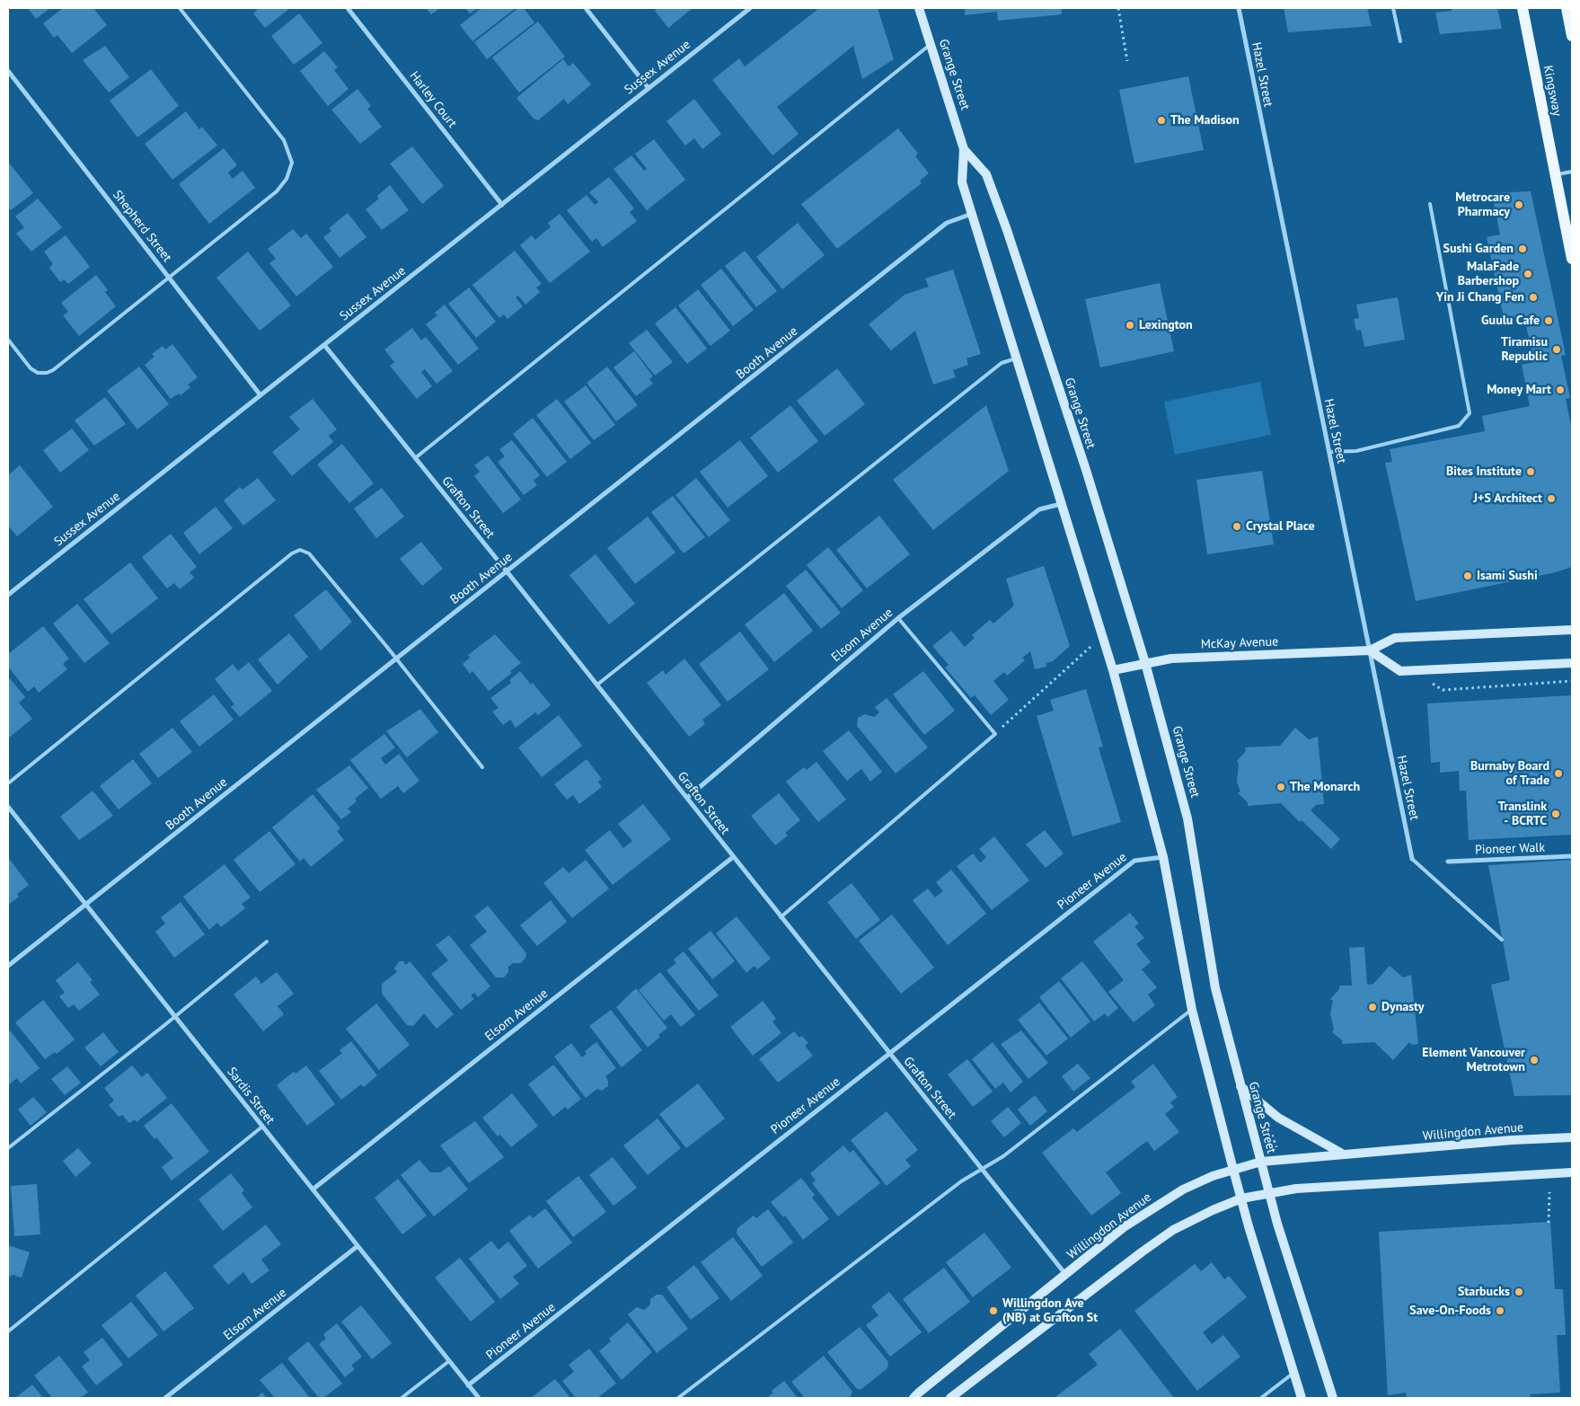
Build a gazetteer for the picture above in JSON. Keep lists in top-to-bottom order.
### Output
{
  "streets": {
    "main road": [
      "Grange Street",
      "Kingsway",
      "McKay Avenue",
      "Willingdon Avenue"
    ],
    "street": [
      "Sussex Avenue",
      "Hazel Street",
      "Harley Court",
      "Shepherd Street",
      "Booth Avenue",
      "Grafton Street",
      "Elsom Avenue",
      "Pioneer Walk",
      "Pioneer Avenue",
      "Sardis Street"
    ]
  },
  "crossings": [
    ["Sussex Avenue", "Harley Court"],
    ["Sussex Avenue", "Shepherd Street"],
    ["Sussex Avenue", "Grafton Street"],
    ["Grange Street", "Booth Avenue"],
    ["Grange Street", "Elsom Avenue"],
    ["Grange Street", "McKay Avenue"],
    ["Grange Street", "Pioneer Avenue"],
    ["Grange Street", "Willingdon Avenue"],
    ["Hazel Street", "McKay Avenue"],
    ["Booth Avenue", "Grafton Street"],
    ["Booth Avenue", "Sardis Street"],
    ["Grafton Street", "Elsom Avenue"],
    ["Grafton Street", "Pioneer Avenue"],
    ["Grafton Street", "Willingdon Avenue"],
    ["Elsom Avenue", "Sardis Street"],
    ["Pioneer Avenue", "Sardis Street"]
  ],
  "places": [
    "The Madison",
    "Metrocare Pharmacy",
    "Sushi Garden",
    "MalaFade Barbershop",
    "Yin Ji Chang Fen",
    "Guulu Cafe",
    "Lexington",
    "Tiramisu Republic",
    "Money Mart",
    "Bites Institute",
    "J+S Architect",
    "Crystal Place",
    "Isami Sushi",
    "Burnaby Board of Trade",
    "The Monarch",
    "Translink - BCRTC",
    "Dynasty",
    "Element Vancouver Metrotown",
    "Starbucks",
    "Willingdon Ave (NB) at Grafton St",
    "Save-On-Foods"
  ]
}
